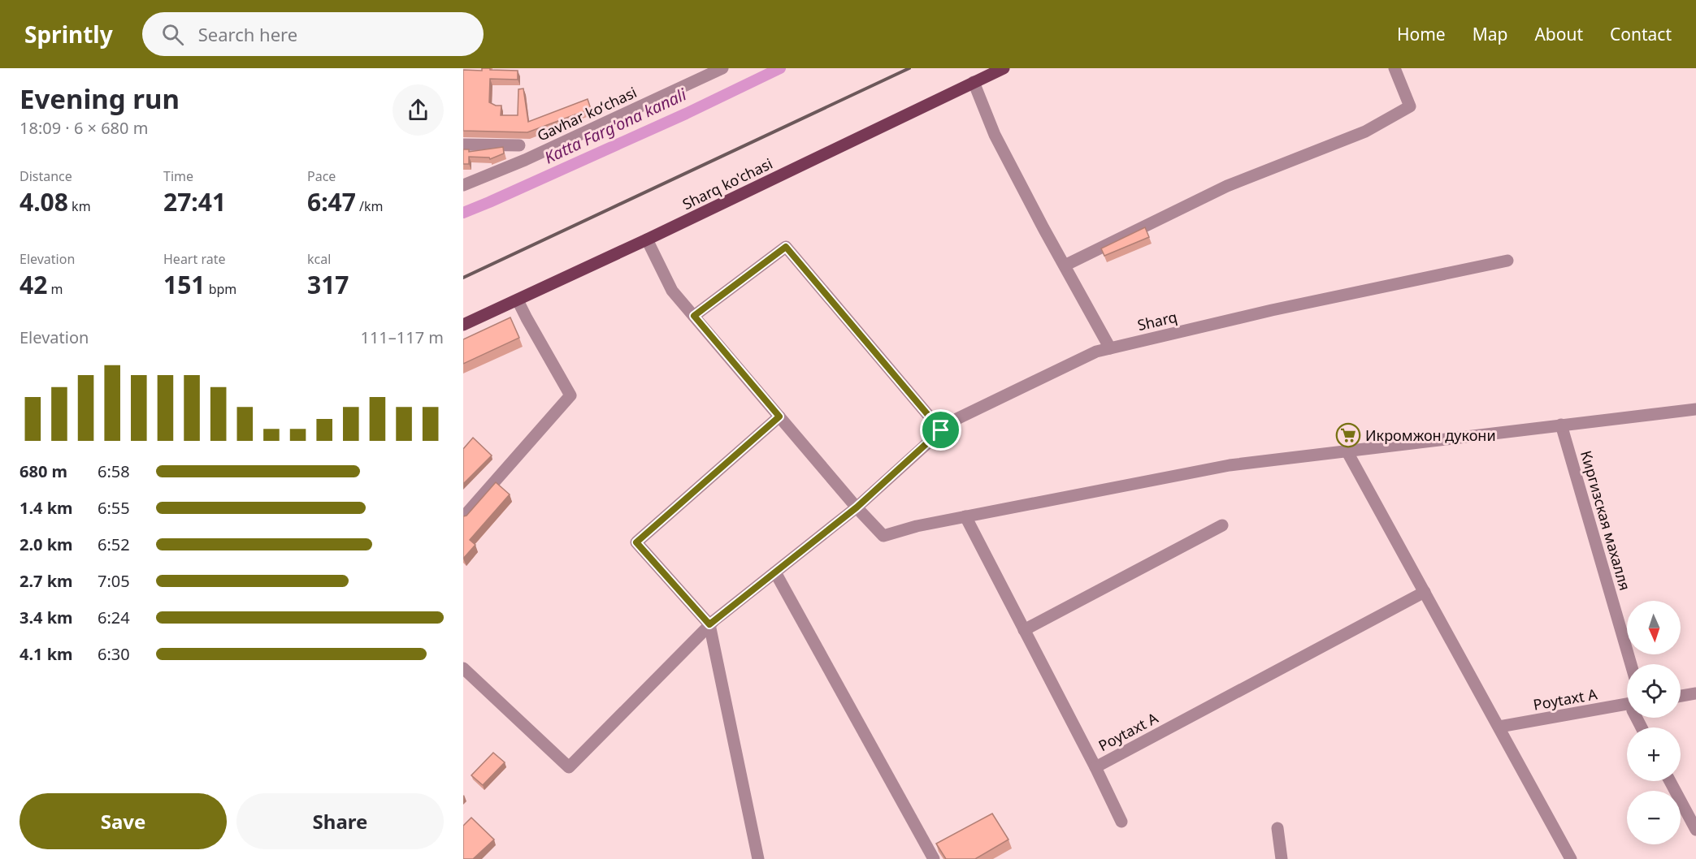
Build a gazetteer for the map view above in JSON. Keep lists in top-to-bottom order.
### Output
{
  "streets": {
    "main road": ["Sharq ko'chasi"],
    "street": [
      "Gavhar koʻchasi",
      "Sharq",
      "Киргизская махалля",
      "Poytaxt A"
    ]
  },
  "water": ["Katta Farg'ona kanali"],
  "places": {
    "supermarket": ["Икромжон дукони"]
  },
  "north": "bottom",
  "page": {
    "header": "Sprintly",
    "search": "Search here",
    "nav": [
      "Home",
      "Map",
      "About",
      "Contact"
    ],
    "heading": ["Evening run", "18:09 · 6 × 680 m"],
    "stats": [
      ["Distance", "4.08 km"],
      ["Time", "27:41"],
      ["Pace", "6:47 /km"],
      ["Elevation", "42 m"],
      ["Heart rate", "151 bpm"],
      ["kcal", "317"]
    ],
    "chart": ["Elevation", "111–117 m"],
    "list": [
      {
        "name": "680 m",
        "note": "6:58"
      },
      {
        "name": "1.4 km",
        "note": "6:55"
      },
      {
        "name": "2.0 km",
        "note": "6:52"
      },
      {
        "name": "2.7 km",
        "note": "7:05"
      },
      {
        "name": "3.4 km",
        "note": "6:24"
      },
      {
        "name": "4.1 km",
        "note": "6:30"
      }
    ],
    "map_buttons": ["+", "−"],
    "buttons": ["Save", "Share"]
  }
}
